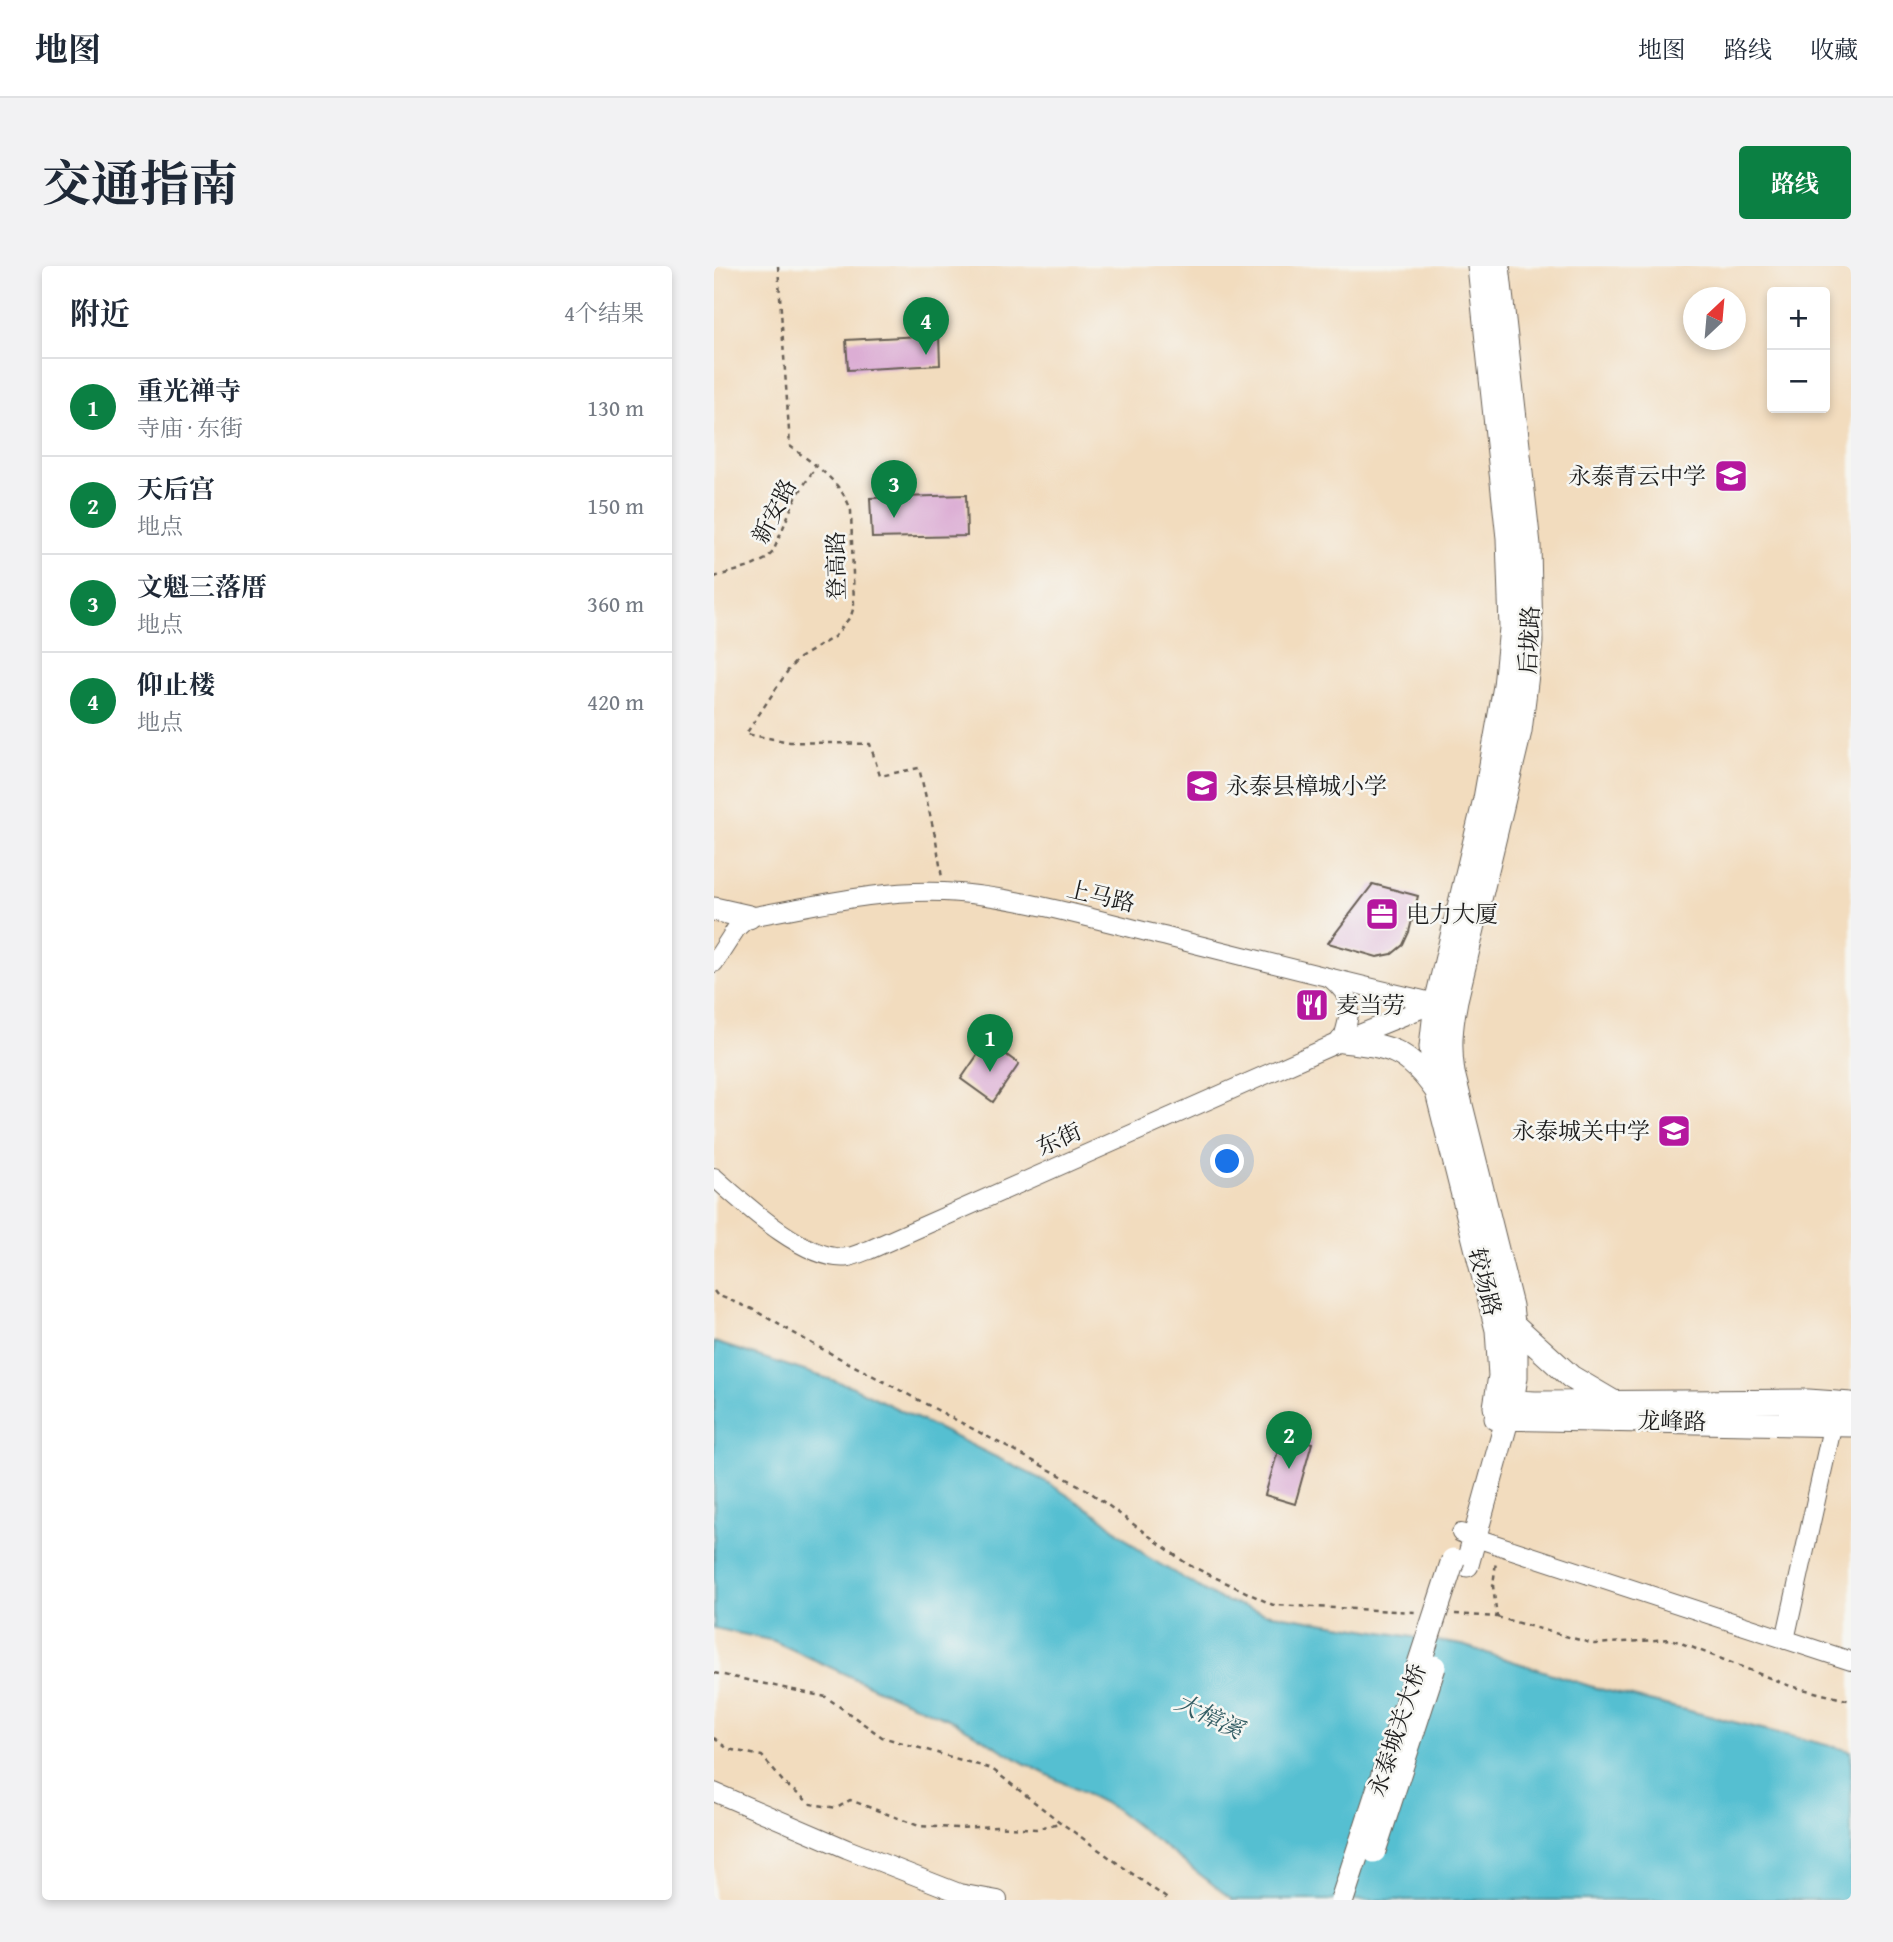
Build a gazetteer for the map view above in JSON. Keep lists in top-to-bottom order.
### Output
{
  "streets": {
    "main road": [
      "后垅路",
      "较场路",
      "龙峰路",
      "永泰城关大桥"
    ],
    "street": ["上马路", "东街"],
    "path": ["新安路", "登高路"]
  },
  "crossings": [
    ["新安路", "登高路"],
    ["登高路", "上马路"],
    ["后垅路", "上马路"],
    ["后垅路", "东街"],
    ["后垅路", "较场路"],
    ["上马路", "东街"],
    ["上马路", "较场路"],
    ["东街", "较场路"],
    ["较场路", "龙峰路"],
    ["较场路", "永泰城关大桥"]
  ],
  "water": ["大樟溪"],
  "places": {
    "school or university": ["永泰青云中学", "永泰县樟城小学", "永泰城关中学"],
    "office": ["电力大厦"],
    "restaurant": ["麦当劳"]
  },
  "north": "top right",
  "page": {
    "header": "地图",
    "nav": ["地图", "路线", "收藏"],
    "title": "交通指南",
    "buttons": "路线",
    "heading": ["附近", "4个结果"],
    "map_buttons": ["+", "−"],
    "pins": [
      "4",
      "3",
      "1",
      "2"
    ],
    "list": [
      {
        "mark": "1",
        "name": "重光禅寺",
        "note": "寺庙 · 东街",
        "value": "130 m"
      },
      {
        "mark": "2",
        "name": "天后宫",
        "note": "地点",
        "value": "150 m"
      },
      {
        "mark": "3",
        "name": "文魁三落厝",
        "note": "地点",
        "value": "360 m"
      },
      {
        "mark": "4",
        "name": "仰止楼",
        "note": "地点",
        "value": "420 m"
      }
    ]
  }
}
